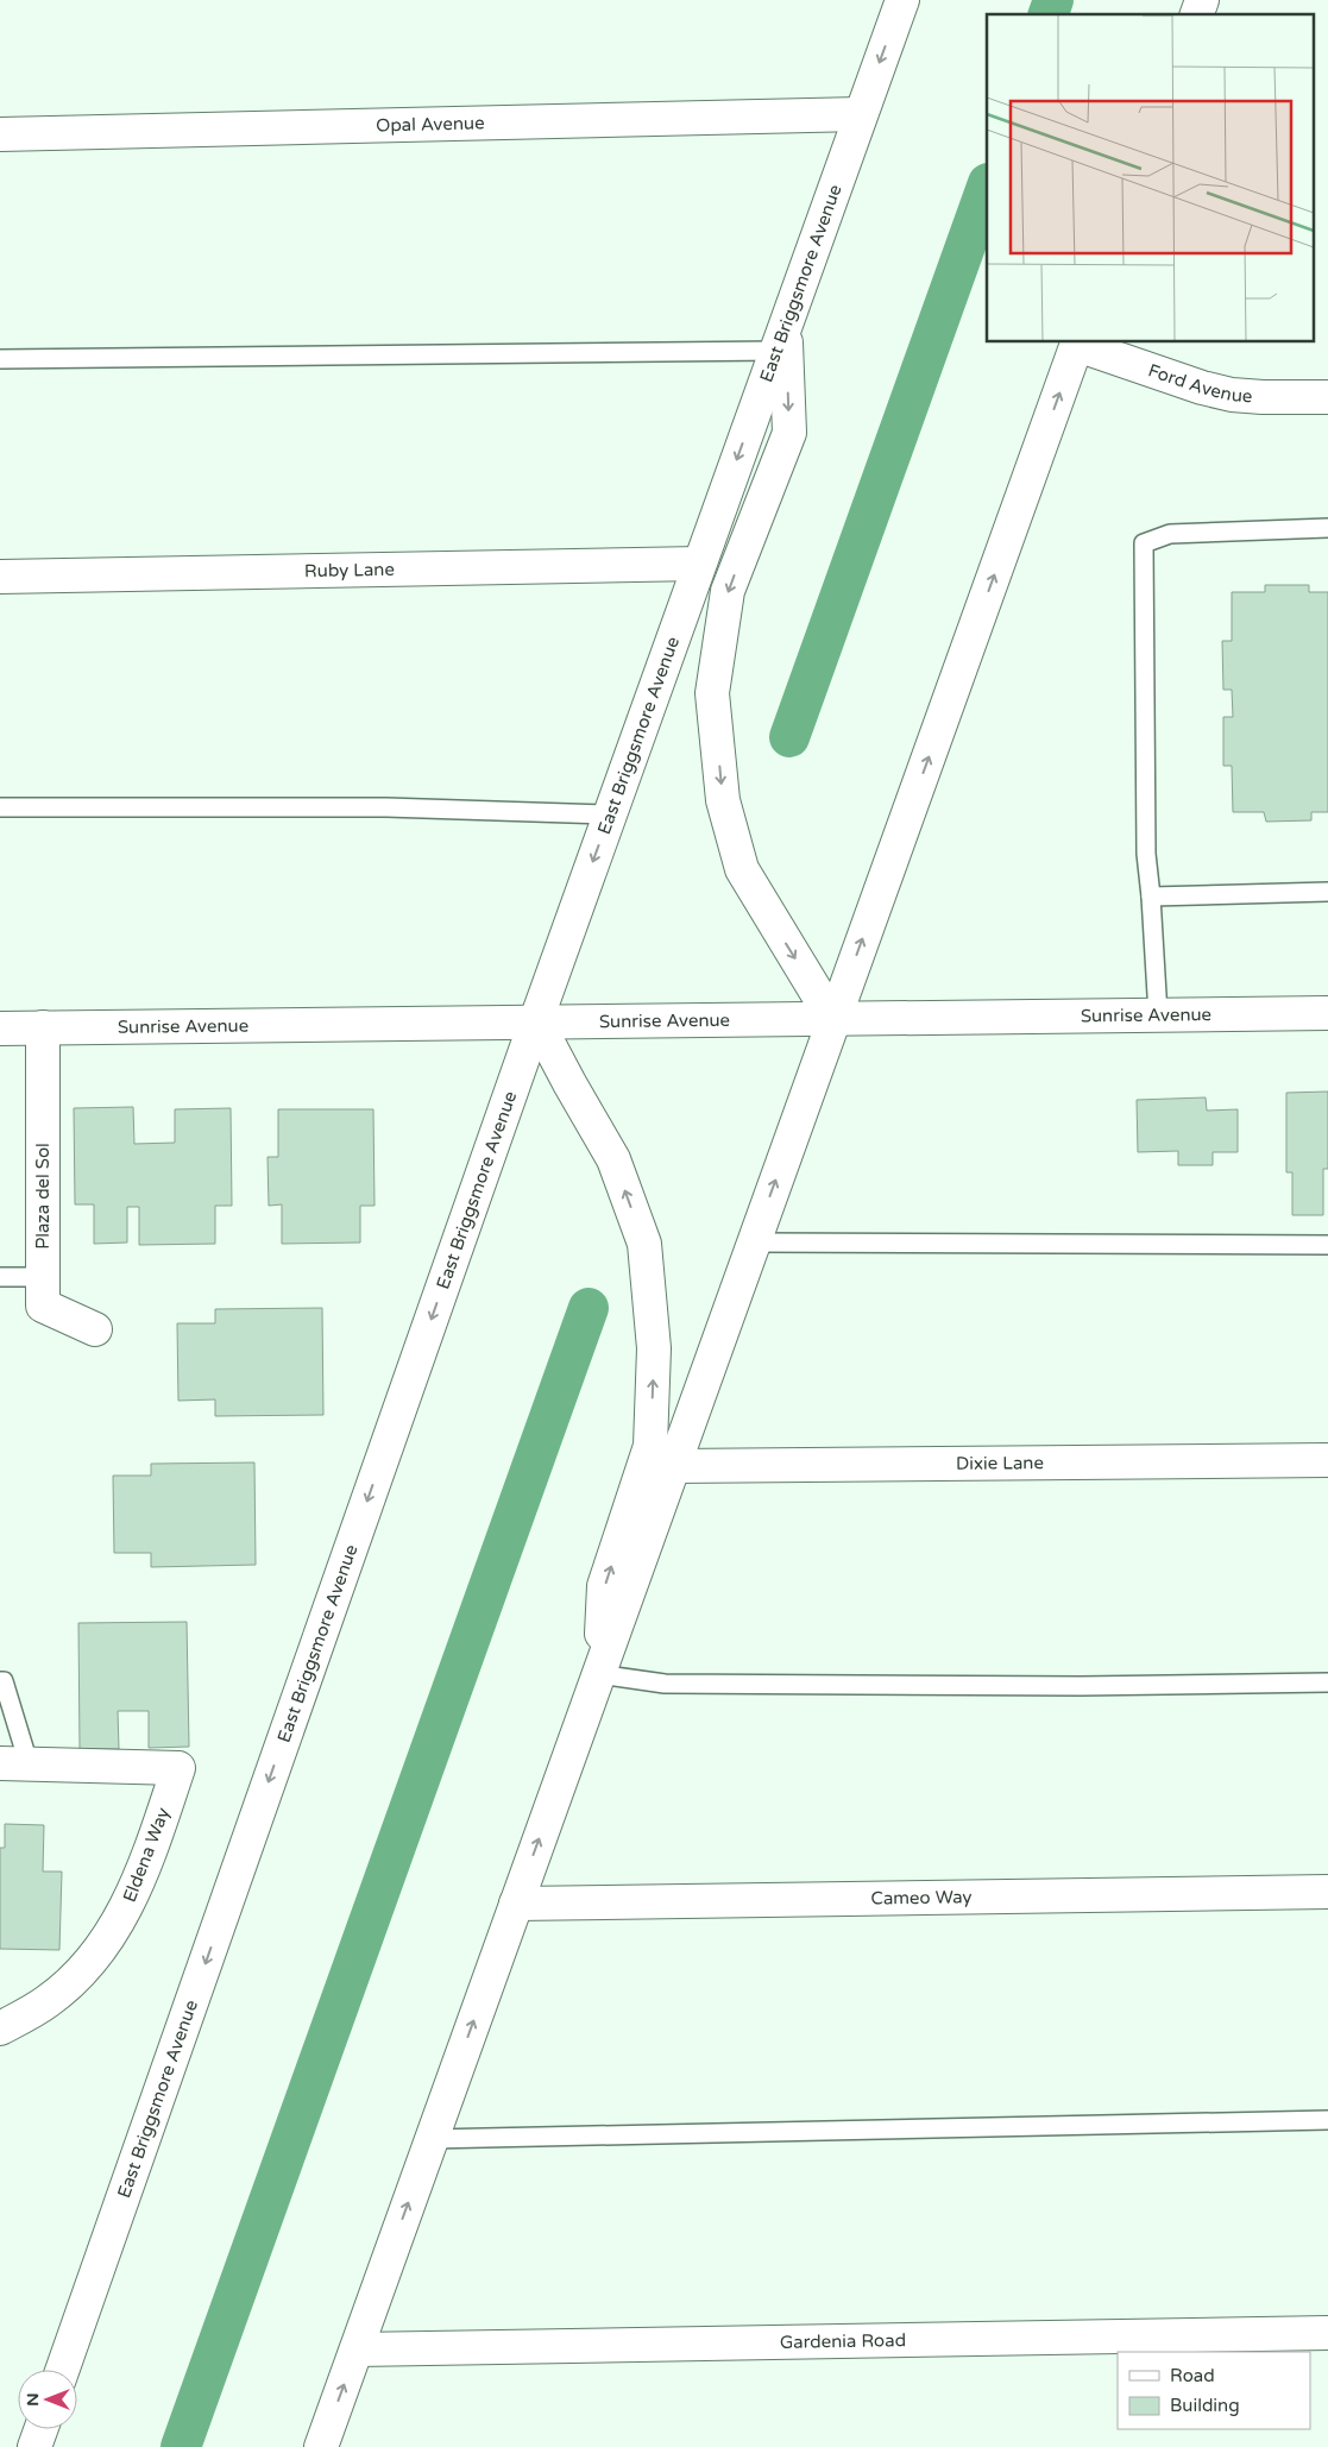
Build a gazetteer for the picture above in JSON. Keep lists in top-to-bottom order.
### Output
{
  "streets": {
    "street": [
      "Opal Avenue",
      "East Briggsmore Avenue",
      "Ford Avenue",
      "Ruby Lane",
      "Sunrise Avenue",
      "Plaza del Sol",
      "Dixie Lane",
      "Eldena Way",
      "Cameo Way",
      "Gardenia Road"
    ]
  },
  "crossings": [
    ["Opal Avenue", "East Briggsmore Avenue"],
    ["East Briggsmore Avenue", "Ruby Lane"],
    ["East Briggsmore Avenue", "Sunrise Avenue"],
    ["Sunrise Avenue", "Plaza del Sol"]
  ],
  "legend": ["Road", "Building"],
  "north": "left"
}
